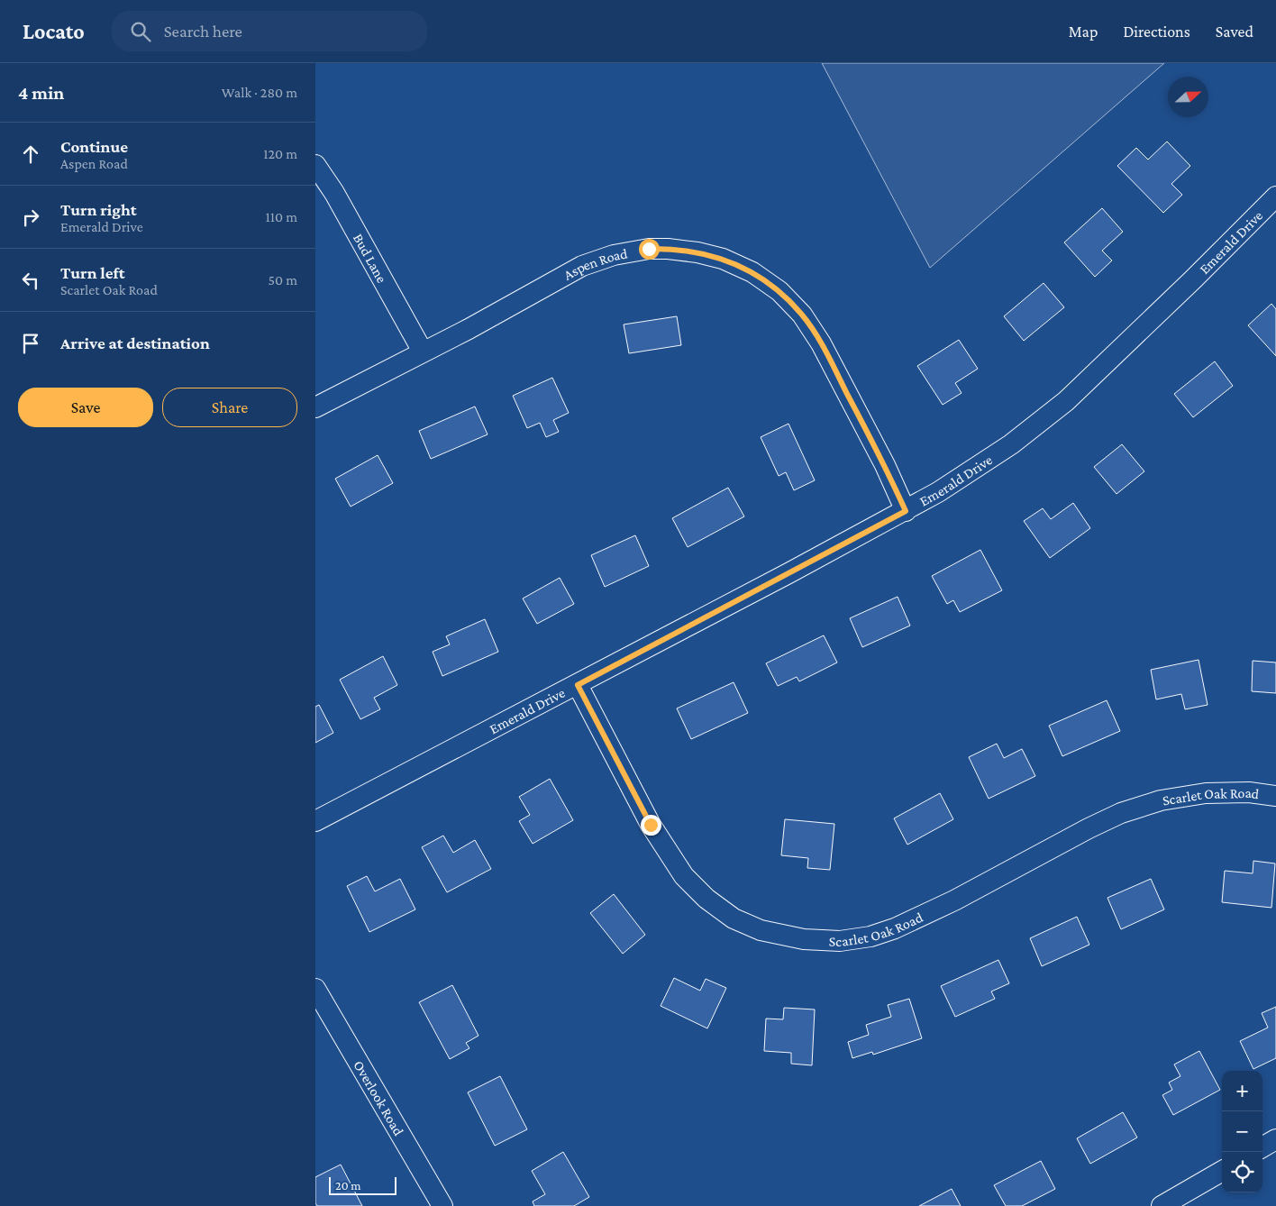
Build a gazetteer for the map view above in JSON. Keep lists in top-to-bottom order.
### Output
{
  "streets": {
    "street": [
      "Emerald Drive",
      "Bud Lane",
      "Aspen Road",
      "Scarlet Oak Road",
      "Overlook Road"
    ]
  },
  "crossings": [
    ["Emerald Drive", "Aspen Road"],
    ["Emerald Drive", "Scarlet Oak Road"],
    ["Bud Lane", "Aspen Road"]
  ],
  "scale_bar": "20 m",
  "north": "right",
  "page": {
    "header": "Locato",
    "search": "Search here",
    "nav": ["Map", "Directions", "Saved"],
    "heading": ["4 min", "Walk · 280 m"],
    "list": [
      ["Continue", "Aspen Road", "120 m"],
      ["Turn right", "Emerald Drive", "110 m"],
      ["Turn left", "Scarlet Oak Road", "50 m"],
      "Arrive at destination"
    ],
    "buttons": ["Save", "Share"],
    "map_buttons": ["+", "−"],
    "scale": "20 m"
  }
}
